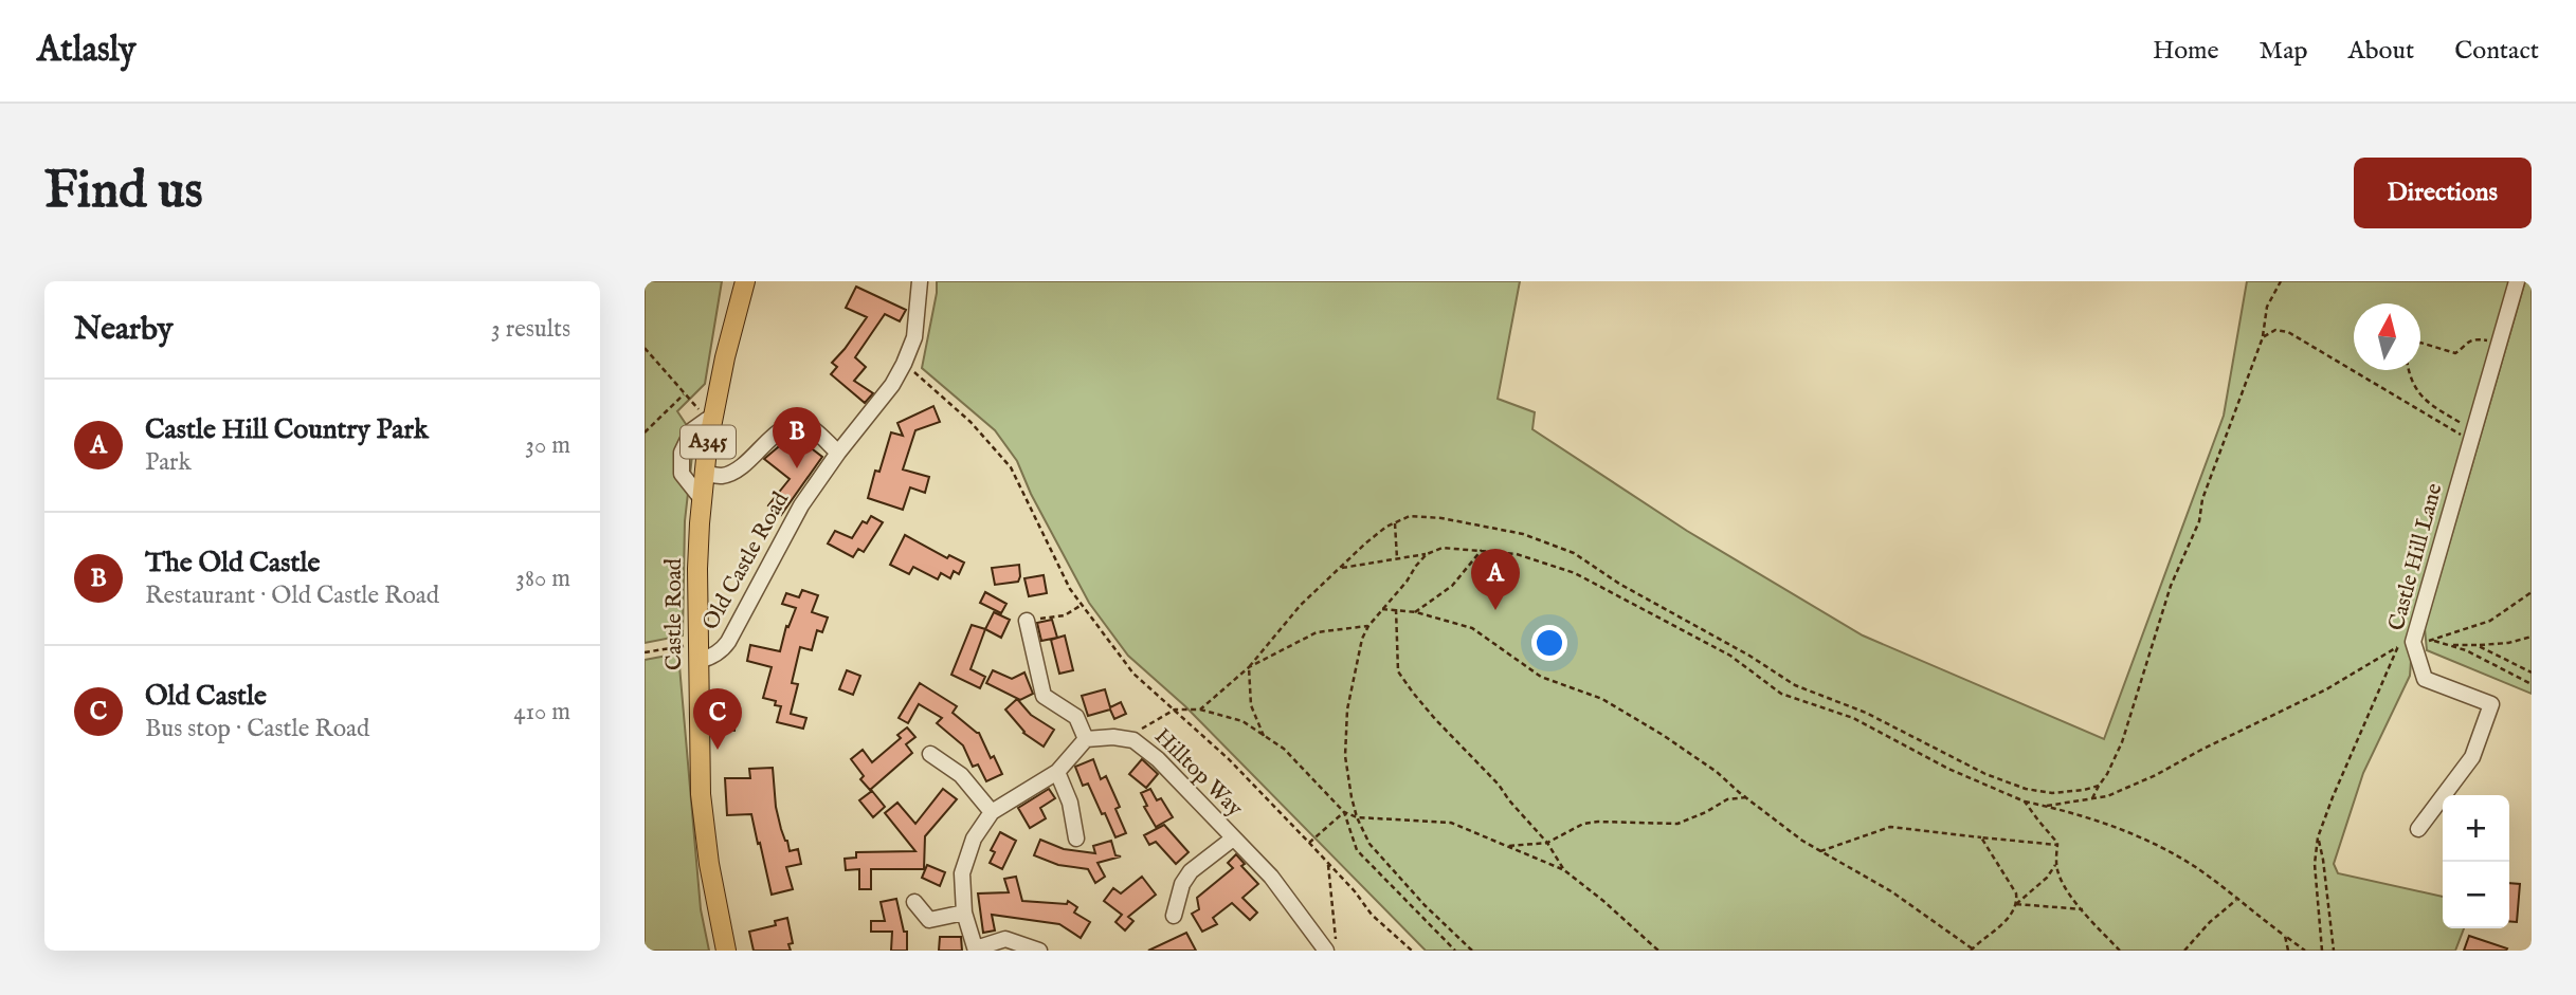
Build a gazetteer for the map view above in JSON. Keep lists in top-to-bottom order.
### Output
{
  "streets": {
    "main road": ["A345", "Castle Road"],
    "street": ["Castle Hill Lane", "Old Castle Road", "Hilltop Way"]
  },
  "crossings": [
    ["Old Castle Road", "Castle Road"]
  ],
  "north": "top",
  "page": {
    "header": "Atlasly",
    "nav": [
      "Home",
      "Map",
      "About",
      "Contact"
    ],
    "buttons": "Directions",
    "title": "Find us",
    "heading": ["Nearby", "3 results"],
    "list": [
      {
        "mark": "A",
        "name": "Castle Hill Country Park",
        "note": "Park",
        "value": "30 m"
      },
      {
        "mark": "B",
        "name": "The Old Castle",
        "note": "Restaurant · Old Castle Road",
        "value": "380 m"
      },
      {
        "mark": "C",
        "name": "Old Castle",
        "note": "Bus stop · Castle Road",
        "value": "410 m"
      }
    ],
    "pins": ["B", "A", "C"],
    "map_buttons": ["+", "−"]
  }
}
